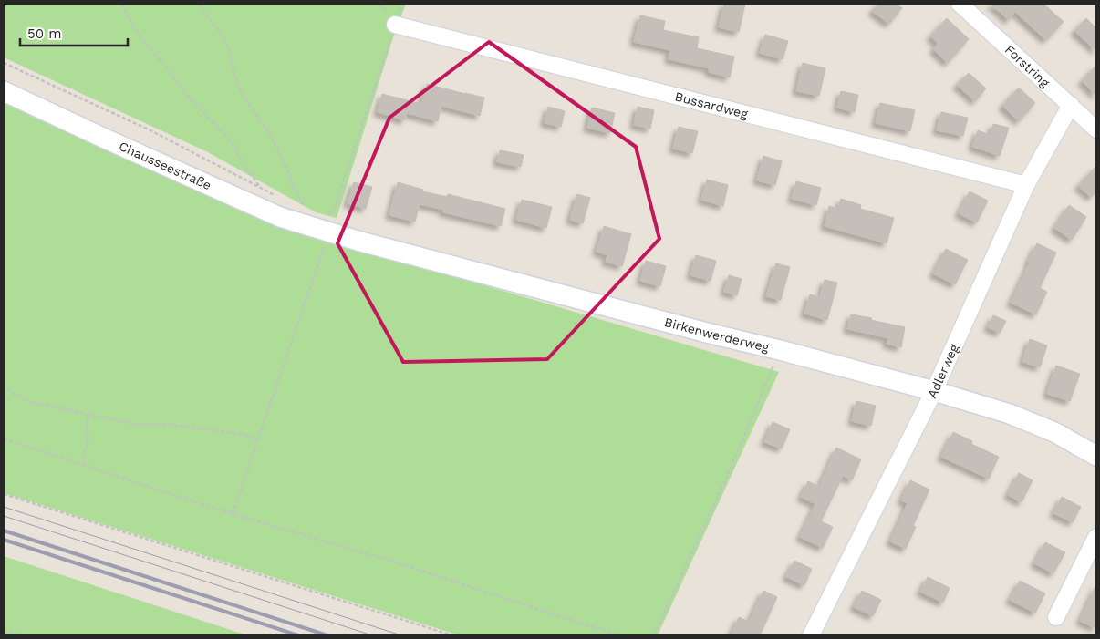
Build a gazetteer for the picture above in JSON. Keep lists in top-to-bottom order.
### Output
{
  "streets": {
    "street": [
      "Forstring",
      "Bussardweg",
      "Chausseestraße",
      "Birkenwerderweg",
      "Adlerweg"
    ]
  },
  "crossings": [
    ["Forstring", "Adlerweg"],
    ["Bussardweg", "Adlerweg"],
    ["Chausseestraße", "Birkenwerderweg"],
    ["Birkenwerderweg", "Adlerweg"]
  ],
  "scale_bar": "50 m"
}
